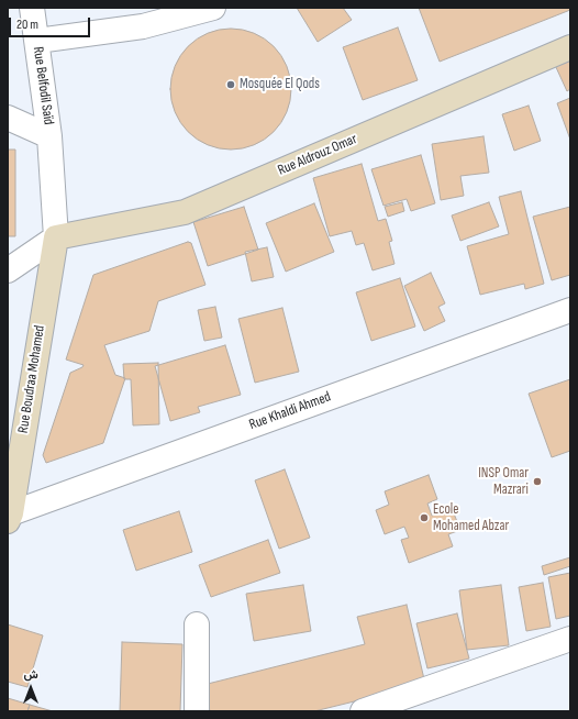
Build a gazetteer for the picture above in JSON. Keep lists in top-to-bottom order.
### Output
{
  "streets": {
    "street": [
      "Rue Belfodil Saïd",
      "Rue Aldrouz Omar",
      "Rue Boudraa Mohamed",
      "Rue Khaldi Ahmed"
    ]
  },
  "crossings": [
    ["Rue Belfodil Saïd", "Rue Aldrouz Omar"],
    ["Rue Belfodil Saïd", "Rue Boudraa Mohamed"],
    ["Rue Aldrouz Omar", "Rue Boudraa Mohamed"],
    ["Rue Boudraa Mohamed", "Rue Khaldi Ahmed"]
  ],
  "places": ["Mosquée El Qods", "INSP Omar Mazrari", "Ecole Mohamed Abzar"],
  "scale_bar": "20 m",
  "north": "top"
}
